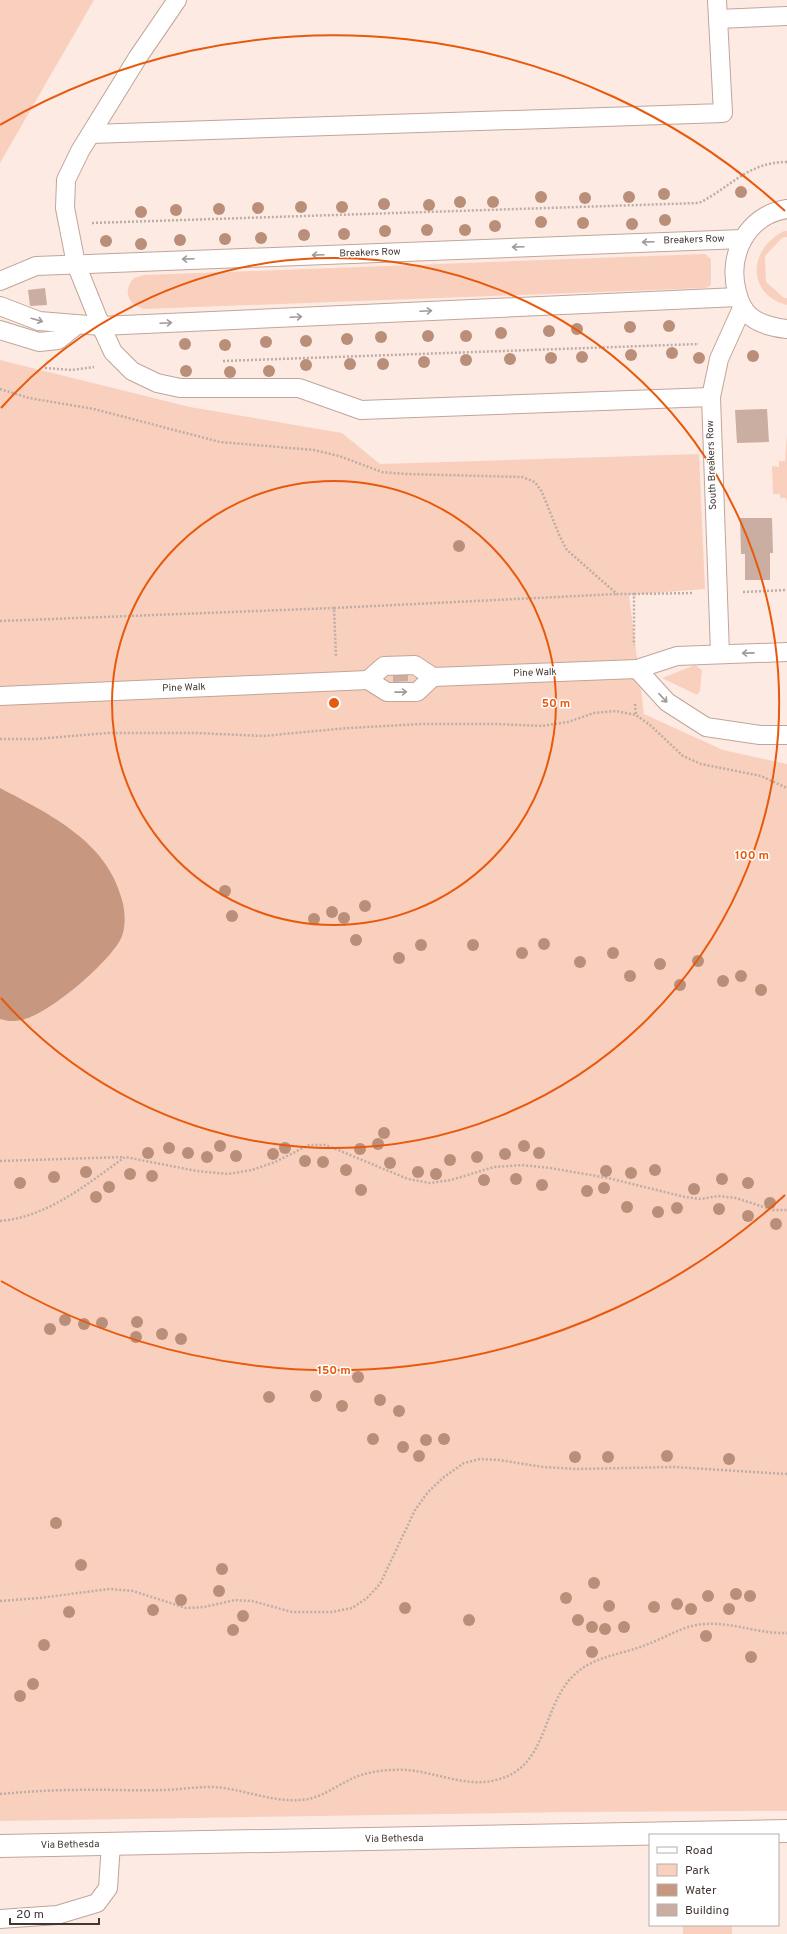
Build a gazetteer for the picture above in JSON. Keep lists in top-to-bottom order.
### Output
{
  "streets": {
    "street": ["Via Bethesda"],
    "lane": ["Breakers Row", "South Breakers Row", "Pine Walk"]
  },
  "crossings": [
    ["Breakers Row", "South Breakers Row"],
    ["South Breakers Row", "Pine Walk"]
  ],
  "legend": [
    "Road",
    "Park",
    "Water",
    "Building"
  ],
  "scale_bar": "20 m",
  "rings": ["50 m", "100 m", "150 m"]
}
